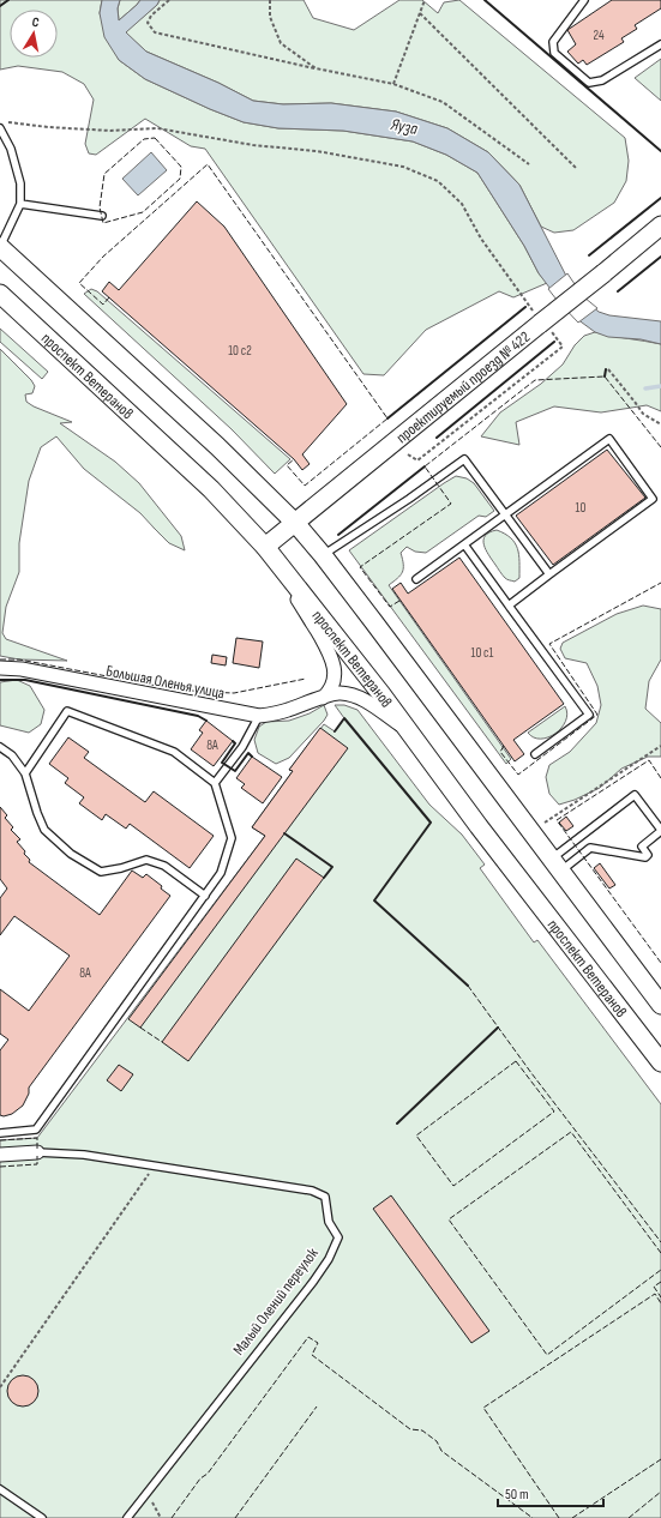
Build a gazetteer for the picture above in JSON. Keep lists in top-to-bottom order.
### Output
{
  "streets": {
    "main road": ["проспект Ветеранов", "проектируемый проезд № 422"],
    "street": ["Большая Оленья улица", "Малый Олений переулок"]
  },
  "crossings": [
    ["проспект Ветеранов", "проектируемый проезд № 422"],
    ["проспект Ветеранов", "Большая Оленья улица"]
  ],
  "water": ["Яуза"],
  "house_numbers": [
    "24",
    "10 с2",
    "10",
    "10 с1",
    "8А",
    "8А"
  ],
  "scale_bar": "50 m",
  "north": "top"
}
